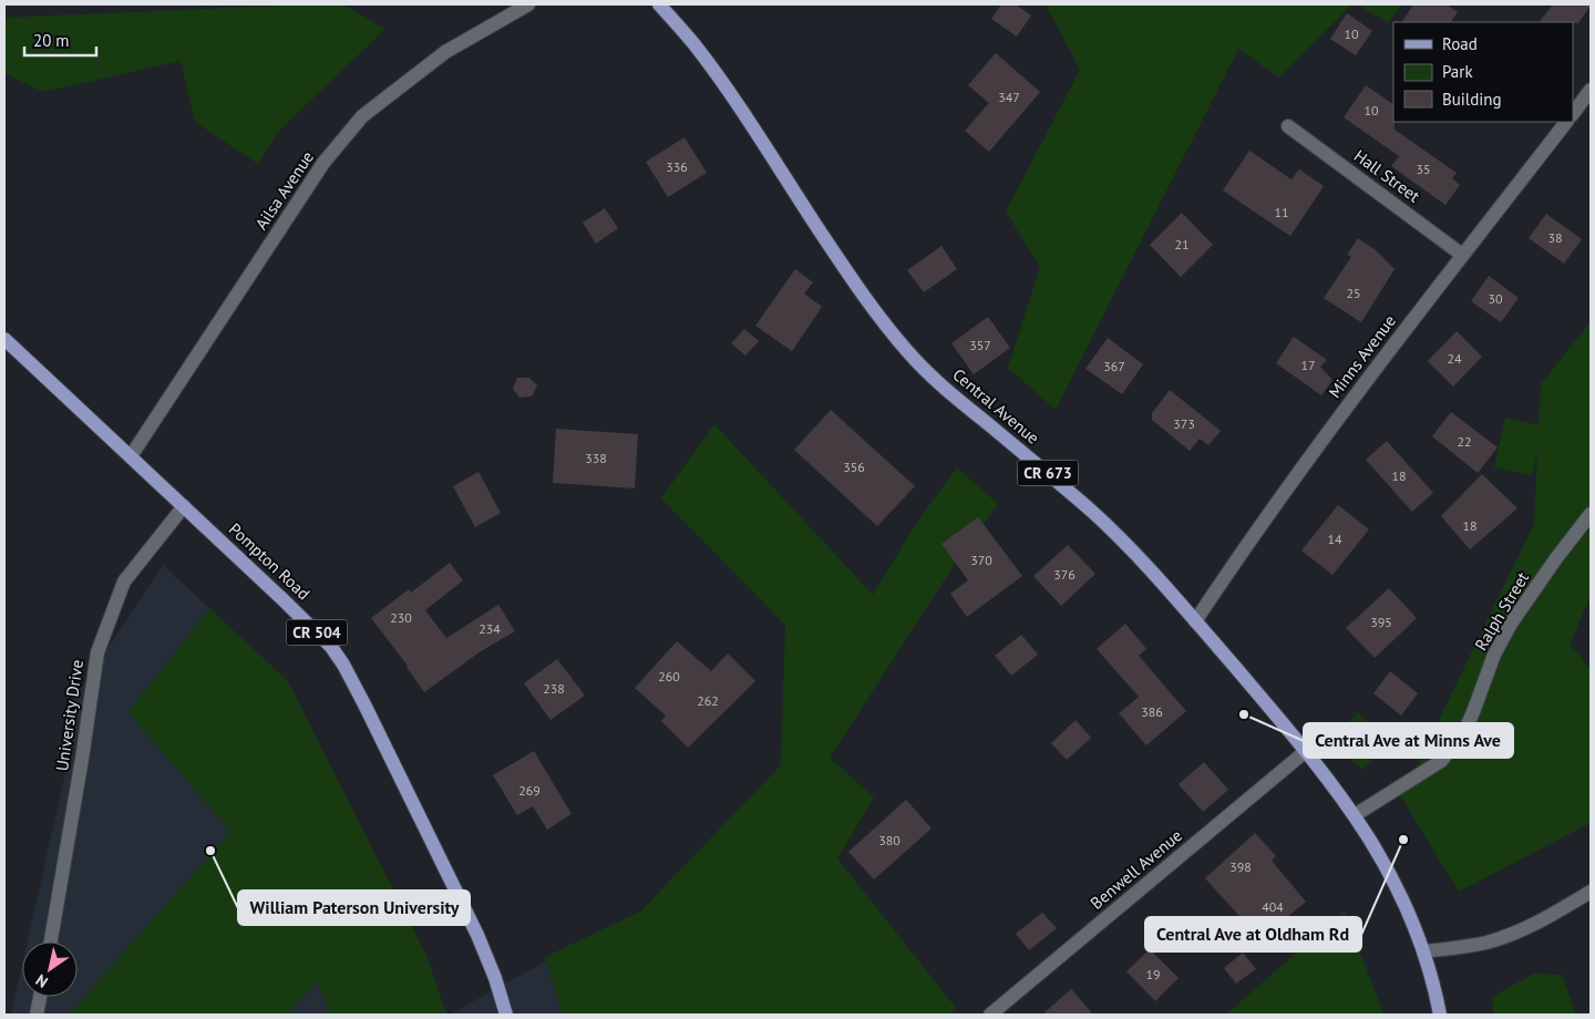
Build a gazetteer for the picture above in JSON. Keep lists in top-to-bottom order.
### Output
{
  "streets": {
    "main road": [
      "Central Avenue",
      "CR 673",
      "Pompton Road",
      "CR 504"
    ],
    "street": [
      "Hall Street",
      "Ailsa Avenue",
      "Minns Avenue",
      "Ralph Street",
      "University Drive",
      "Benwell Avenue"
    ]
  },
  "crossings": [
    ["Hall Street", "Minns Avenue"],
    ["Ailsa Avenue", "Pompton Road"],
    ["Minns Avenue", "Central Avenue"],
    ["Central Avenue", "CR 673"],
    ["Central Avenue", "Ralph Street"],
    ["Central Avenue", "Benwell Avenue"],
    ["Pompton Road", "University Drive"]
  ],
  "places": ["Central Ave at Minns Ave", "Central Ave at Oldham Rd", "William Paterson University"],
  "house_numbers": [
    "10",
    "347",
    "10",
    "336",
    "35",
    "11",
    "38",
    "21",
    "25",
    "30",
    "357",
    "24",
    "17",
    "367",
    "373",
    "22",
    "338",
    "356",
    "18",
    "18",
    "14",
    "370",
    "376",
    "230",
    "395",
    "234",
    "260",
    "238",
    "262",
    "386",
    "269",
    "380",
    "398",
    "404",
    "19"
  ],
  "legend": ["Road", "Park", "Building"],
  "scale_bar": "20 m",
  "north": "bottom left"
}
